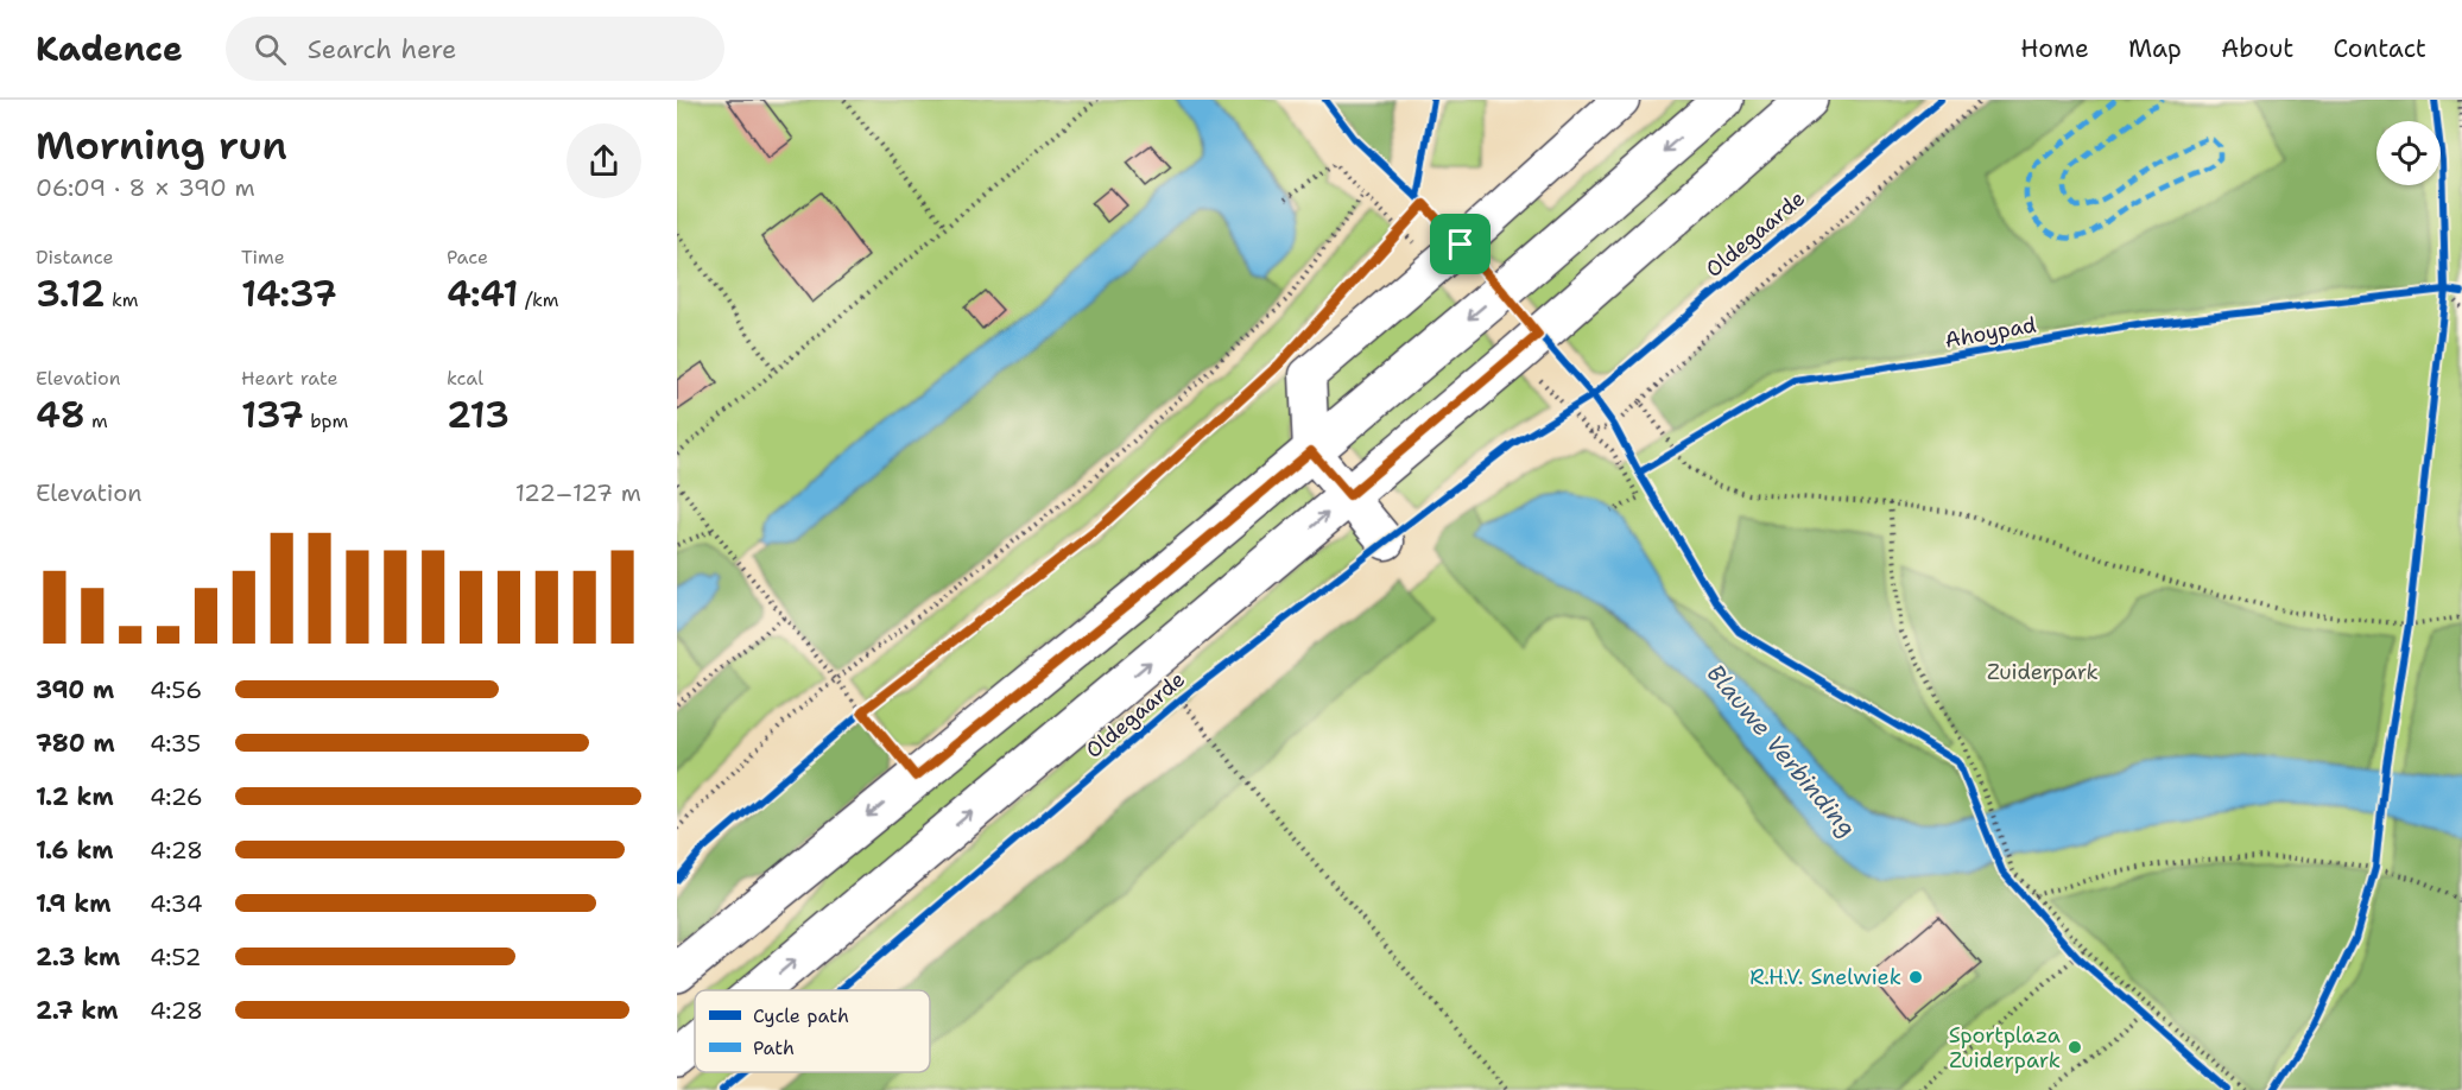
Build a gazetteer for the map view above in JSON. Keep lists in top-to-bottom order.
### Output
{
  "streets": {
    "main road": ["Oldegaarde"],
    "cycle path": ["Ahoypad"]
  },
  "water": ["Blauwe Verbinding"],
  "parks": ["Zuiderpark"],
  "places": ["R.H.V. Snelwiek", "Sportplaza Zuiderpark"],
  "legend": ["Cycle path", "Path"],
  "page": {
    "header": "Kadence",
    "search": "Search here",
    "nav": [
      "Home",
      "Map",
      "About",
      "Contact"
    ],
    "heading": ["Morning run", "06:09 · 8 × 390 m"],
    "stats": [
      ["Distance", "3.12 km"],
      ["Time", "14:37"],
      ["Pace", "4:41 /km"],
      ["Elevation", "48 m"],
      ["Heart rate", "137 bpm"],
      ["kcal", "213"]
    ],
    "chart": ["Elevation", "122–127 m"],
    "list": [
      {
        "name": "390 m",
        "note": "4:56"
      },
      {
        "name": "780 m",
        "note": "4:35"
      },
      {
        "name": "1.2 km",
        "note": "4:26"
      },
      {
        "name": "1.6 km",
        "note": "4:28"
      },
      {
        "name": "1.9 km",
        "note": "4:34"
      },
      {
        "name": "2.3 km",
        "note": "4:52"
      },
      {
        "name": "2.7 km",
        "note": "4:28"
      }
    ]
  }
}
